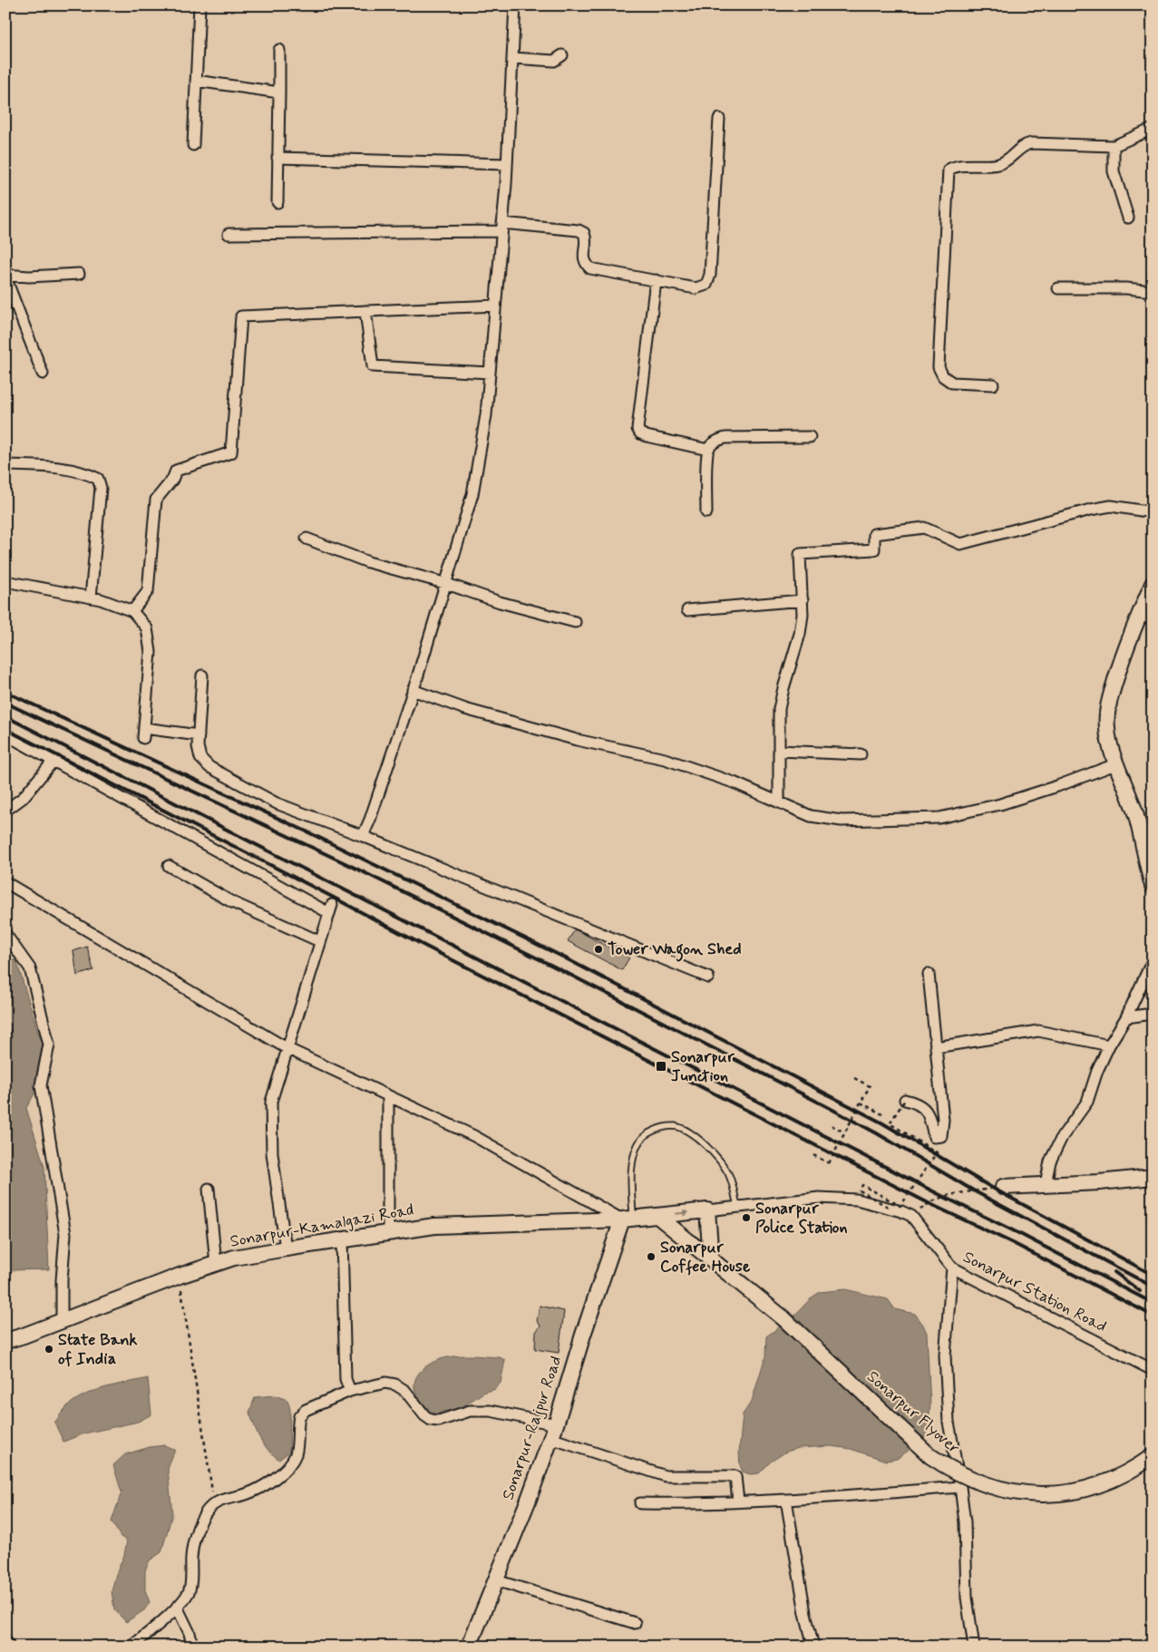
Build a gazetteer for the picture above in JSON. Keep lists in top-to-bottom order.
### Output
{
  "streets": {
    "main road": ["Sonarpur-Kamalgazi Road", "Sonarpur Flyover", "Sonarpur-Rajpur Road"],
    "street": ["Sonarpur Station Road"]
  },
  "crossings": [
    ["Sonarpur-Kamalgazi Road", "Sonarpur Flyover"],
    ["Sonarpur-Kamalgazi Road", "Sonarpur-Rajpur Road"]
  ],
  "places": {
    "other": [
      "Tower Wagon Shed",
      "Sonarpur Police Station",
      "Sonarpur Coffee House",
      "State Bank of India"
    ],
    "transit": ["Sonarpur Junction"]
  }
}
